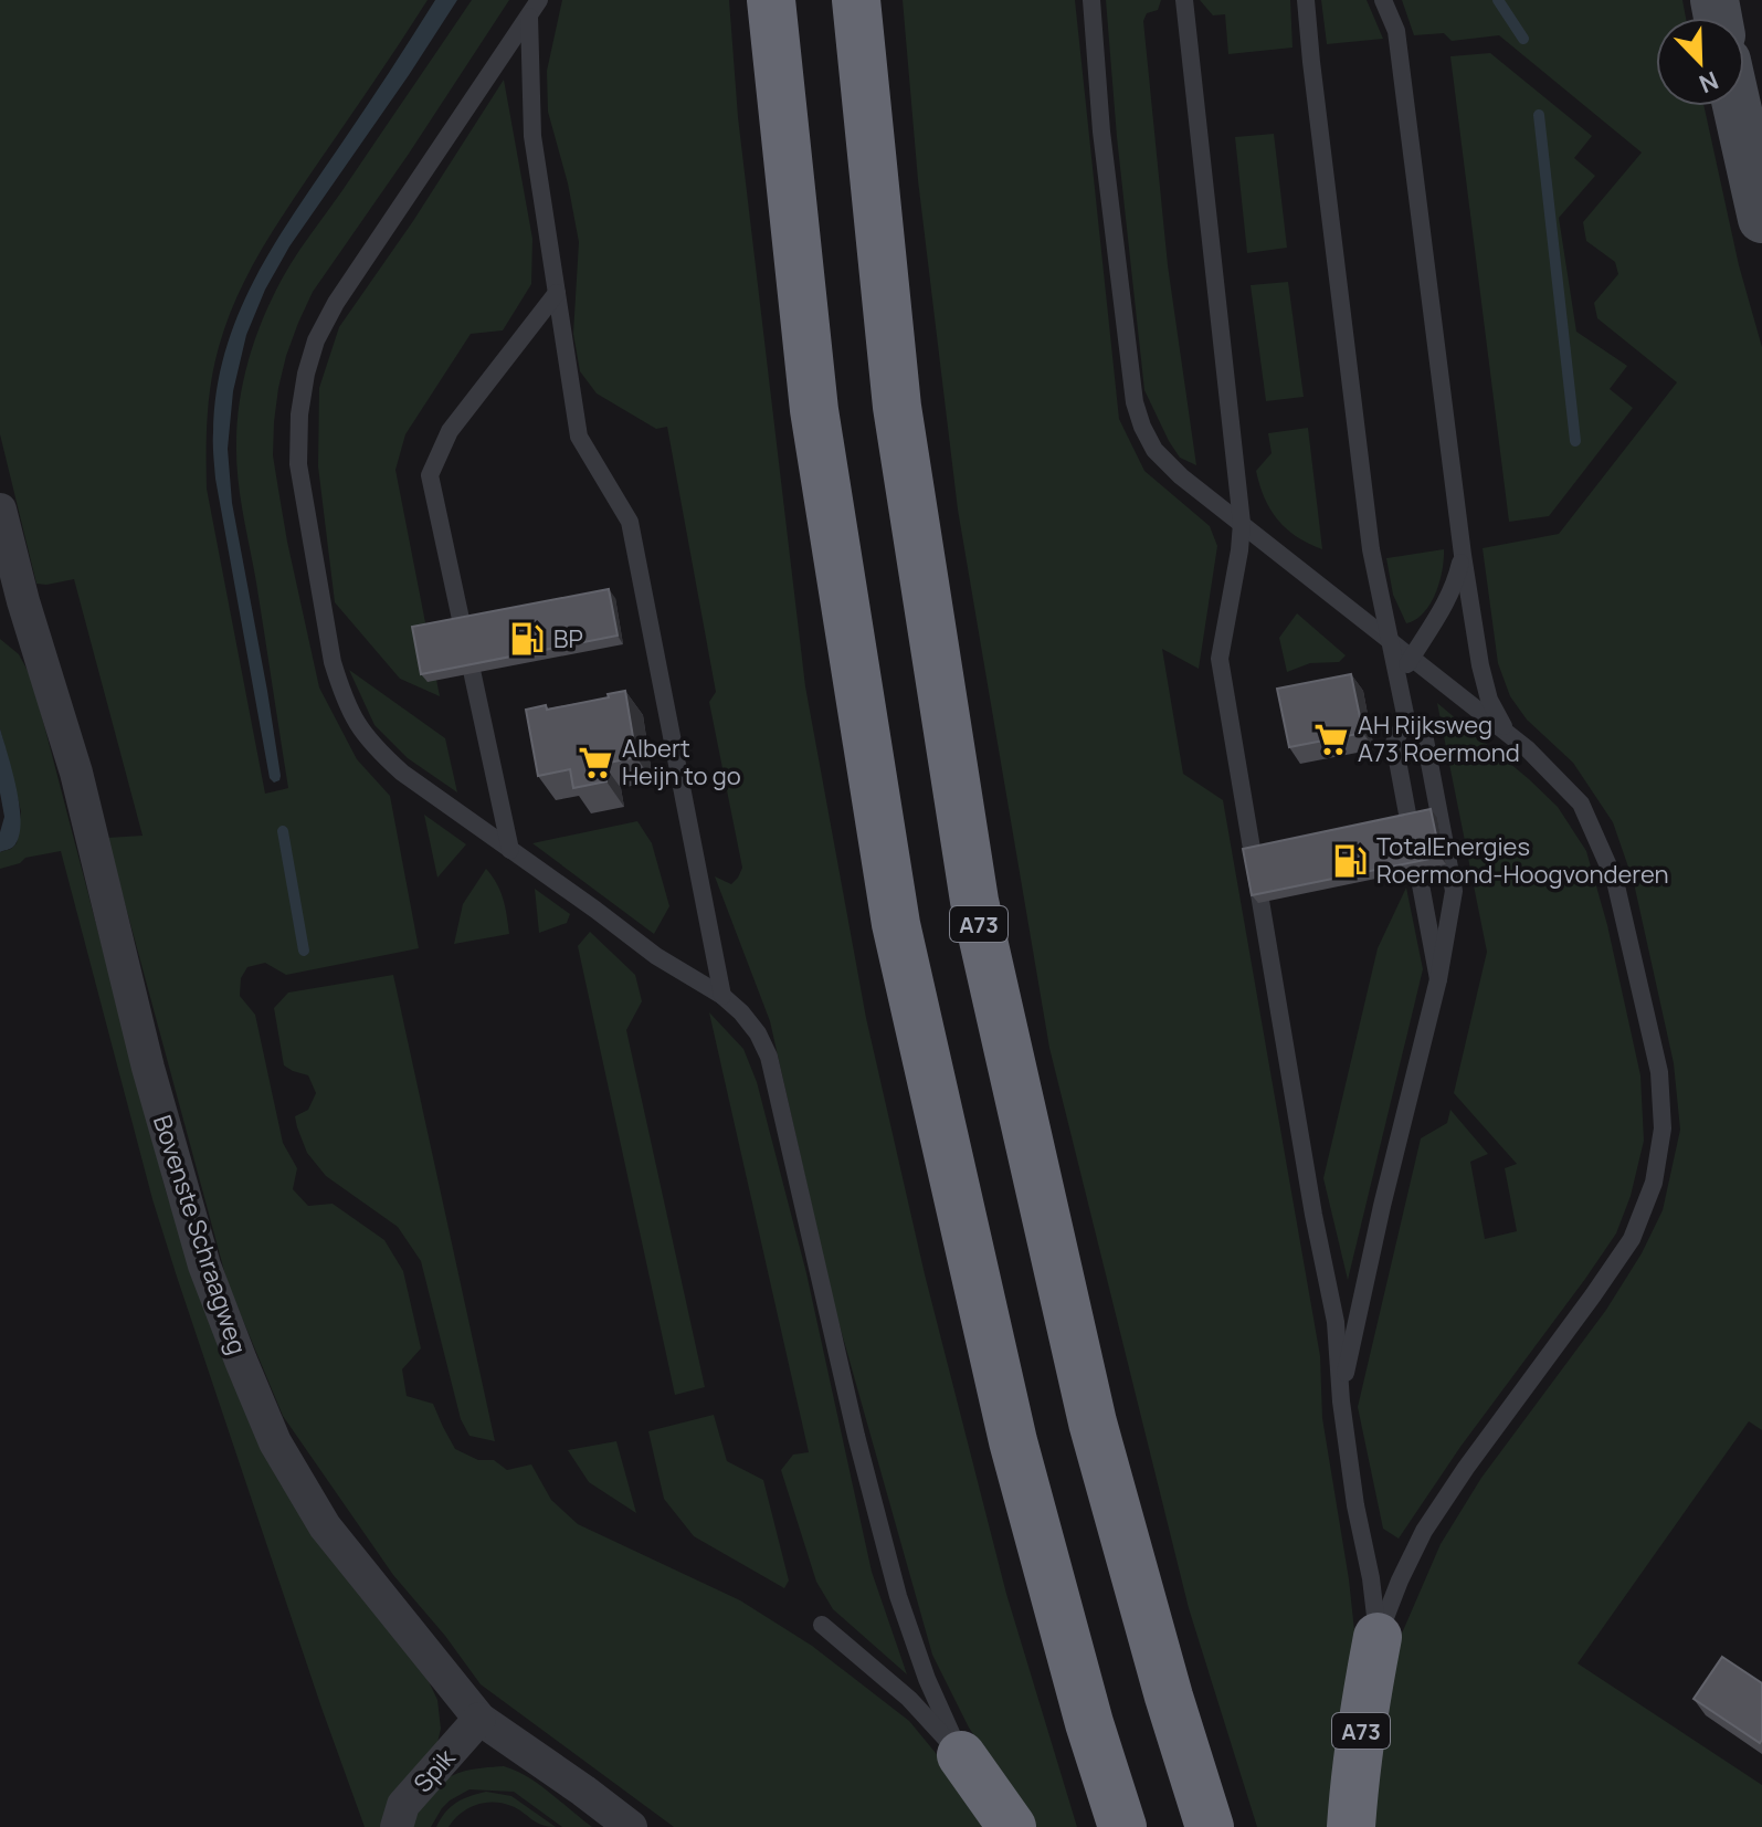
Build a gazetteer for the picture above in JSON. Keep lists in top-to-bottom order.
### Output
{
  "streets": {
    "highway": ["A73"],
    "street": ["Bovenste Schraagweg", "Spik"]
  },
  "crossings": [
    ["Bovenste Schraagweg", "Spik"]
  ],
  "places": {
    "fuel station": ["BP", "TotalEnergies Roermond-Hoogvonderen"],
    "supermarket": ["AH Rijksweg A73 Roermond", "Albert Heijn to go"]
  },
  "north": "bottom right"
}
